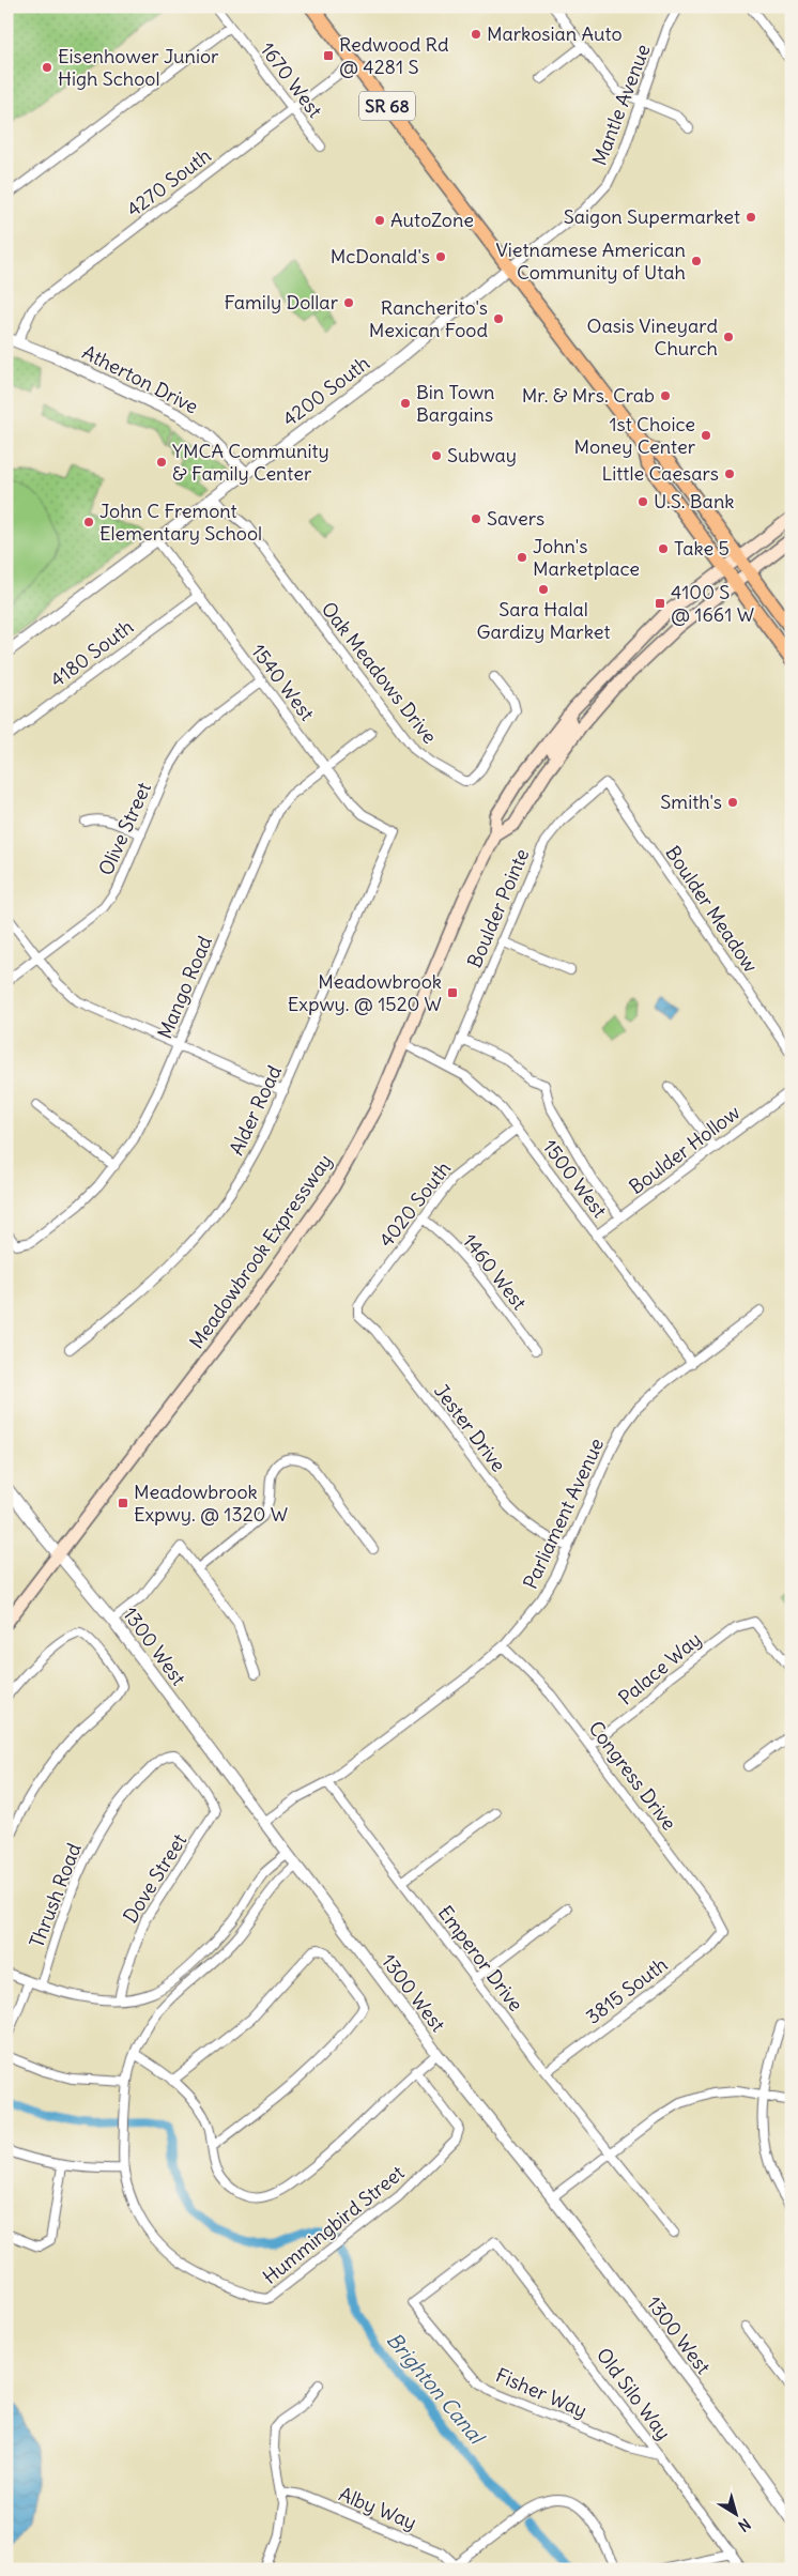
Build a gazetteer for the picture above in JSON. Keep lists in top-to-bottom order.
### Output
{
  "streets": {
    "main road": ["SR 68", "Meadowbrook Expressway"],
    "street": [
      "1670 West",
      "Mantle Avenue",
      "4270 South",
      "Atherton Drive",
      "4200 South",
      "4180 South",
      "Oak Meadows Drive",
      "1540 West",
      "Olive Street",
      "Boulder Pointe",
      "Boulder Meadow",
      "Mango Road",
      "Alder Road",
      "Boulder Hollow",
      "1500 West",
      "4020 South",
      "1460 West",
      "Jester Drive",
      "Parliament Avenue",
      "1300 West",
      "Palace Way",
      "Congress Drive",
      "Dove Street",
      "Thrush Road",
      "Emperor Drive",
      "3815 South",
      "Hummingbird Street",
      "Fisher Way",
      "Old Silo Way",
      "Alby Way"
    ]
  },
  "crossings": [
    ["1670 West", "4270 South"],
    ["Mantle Avenue", "SR 68"],
    ["Mantle Avenue", "4200 South"],
    ["SR 68", "4270 South"],
    ["SR 68", "4200 South"],
    ["SR 68", "Meadowbrook Expressway"],
    ["4270 South", "Atherton Drive"],
    ["Atherton Drive", "4200 South"],
    ["4200 South", "Oak Meadows Drive"],
    ["4200 South", "1540 West"],
    ["4180 South", "1540 West"],
    ["1540 West", "Olive Street"],
    ["1540 West", "Mango Road"],
    ["1540 West", "Alder Road"],
    ["Boulder Pointe", "Boulder Meadow"],
    ["Boulder Pointe", "1500 West"],
    ["Boulder Hollow", "1500 West"],
    ["1500 West", "4020 South"],
    ["1500 West", "Meadowbrook Expressway"],
    ["1500 West", "Parliament Avenue"],
    ["4020 South", "1460 West"],
    ["4020 South", "Jester Drive"],
    ["Meadowbrook Expressway", "1300 West"],
    ["Jester Drive", "Parliament Avenue"],
    ["Parliament Avenue", "1300 West"],
    ["Parliament Avenue", "Congress Drive"],
    ["Parliament Avenue", "Emperor Drive"],
    ["1300 West", "Hummingbird Street"],
    ["Palace Way", "Congress Drive"],
    ["Congress Drive", "3815 South"],
    ["Dove Street", "Thrush Road"],
    ["Emperor Drive", "3815 South"],
    ["Fisher Way", "Old Silo Way"]
  ],
  "water": ["Brighton Canal"],
  "places": {
    "other": [
      "Markosian Auto",
      "Eisenhower Junior High School",
      "Saigon Supermarket",
      "AutoZone",
      "McDonald's",
      "Vietnamese American Community of Utah",
      "Family Dollar",
      "Rancherito's Mexican Food",
      "Oasis Vineyard Church",
      "Mr. & Mrs. Crab",
      "Bin Town Bargains",
      "1st Choice Money Center",
      "Subway",
      "YMCA Community & Family Center",
      "Little Caesars",
      "U.S. Bank",
      "Savers",
      "John C Fremont Elementary School",
      "Take 5",
      "John's Marketplace",
      "Sara Halal Gardizy Market",
      "Smith's"
    ],
    "transit": [
      "Redwood Rd @ 4281 S",
      "4100 S @ 1661 W",
      "Meadowbrook Expwy. @ 1520 W",
      "Meadowbrook Expwy. @ 1320 W"
    ]
  },
  "north": "bottom right"
}
